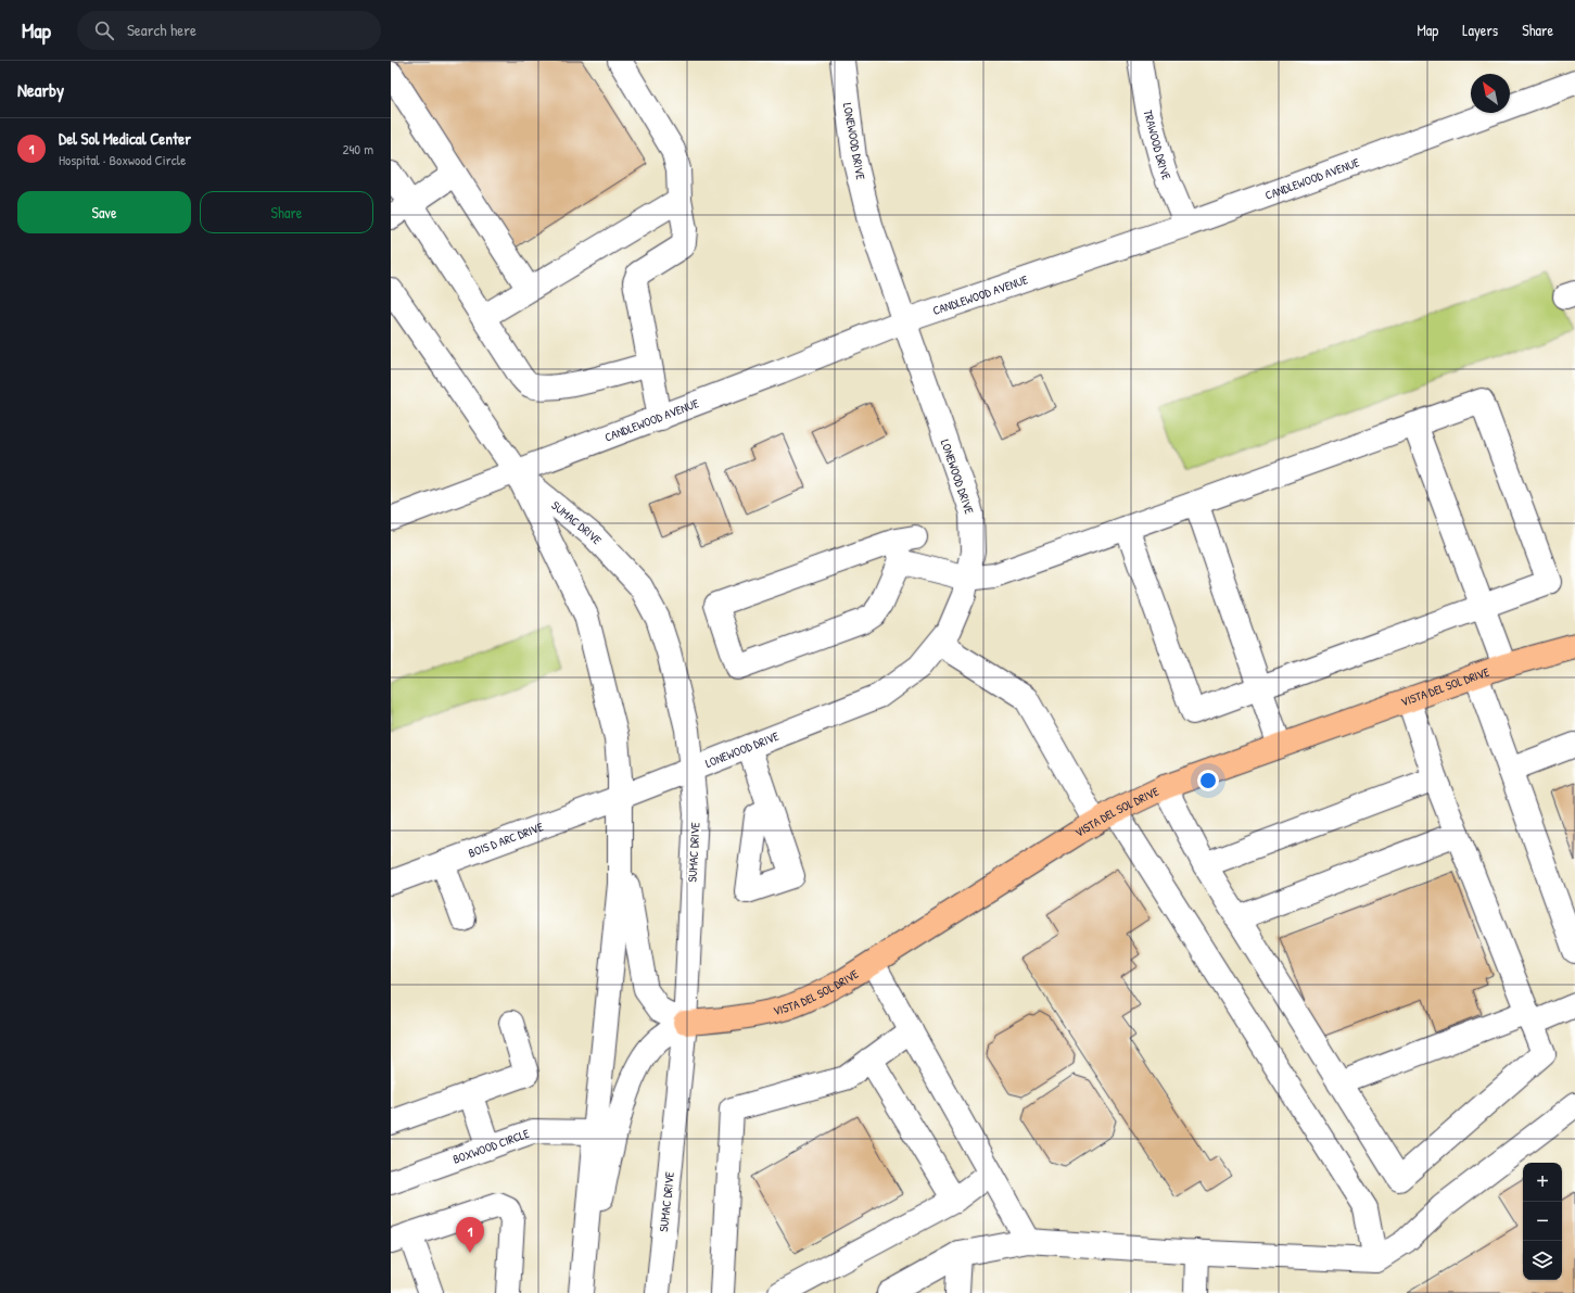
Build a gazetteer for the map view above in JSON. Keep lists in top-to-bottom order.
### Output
{
  "streets": {
    "main road": ["VISTA DEL SOL DRIVE"],
    "street": [
      "LONEWOOD DRIVE",
      "TRAWOOD DRIVE",
      "CANDLEWOOD AVENUE",
      "SUMAC DRIVE",
      "BOIS D ARC DRIVE",
      "BOXWOOD CIRCLE"
    ]
  },
  "crossings": [
    ["LONEWOOD DRIVE", "CANDLEWOOD AVENUE"],
    ["LONEWOOD DRIVE", "SUMAC DRIVE"],
    ["LONEWOOD DRIVE", "BOIS D ARC DRIVE"],
    ["TRAWOOD DRIVE", "CANDLEWOOD AVENUE"],
    ["CANDLEWOOD AVENUE", "SUMAC DRIVE"],
    ["SUMAC DRIVE", "VISTA DEL SOL DRIVE"],
    ["SUMAC DRIVE", "BOIS D ARC DRIVE"],
    ["SUMAC DRIVE", "BOXWOOD CIRCLE"]
  ],
  "north": "top left",
  "page": {
    "header": "Map",
    "search": "Search here",
    "nav": ["Map", "Layers", "Share"],
    "heading": "Nearby",
    "list": [
      {
        "mark": "1",
        "name": "Del Sol Medical Center",
        "note": "Hospital · Boxwood Circle",
        "value": "240 m"
      }
    ],
    "buttons": ["Save", "Share"],
    "map_buttons": ["+", "−"],
    "pins": "1"
  }
}
